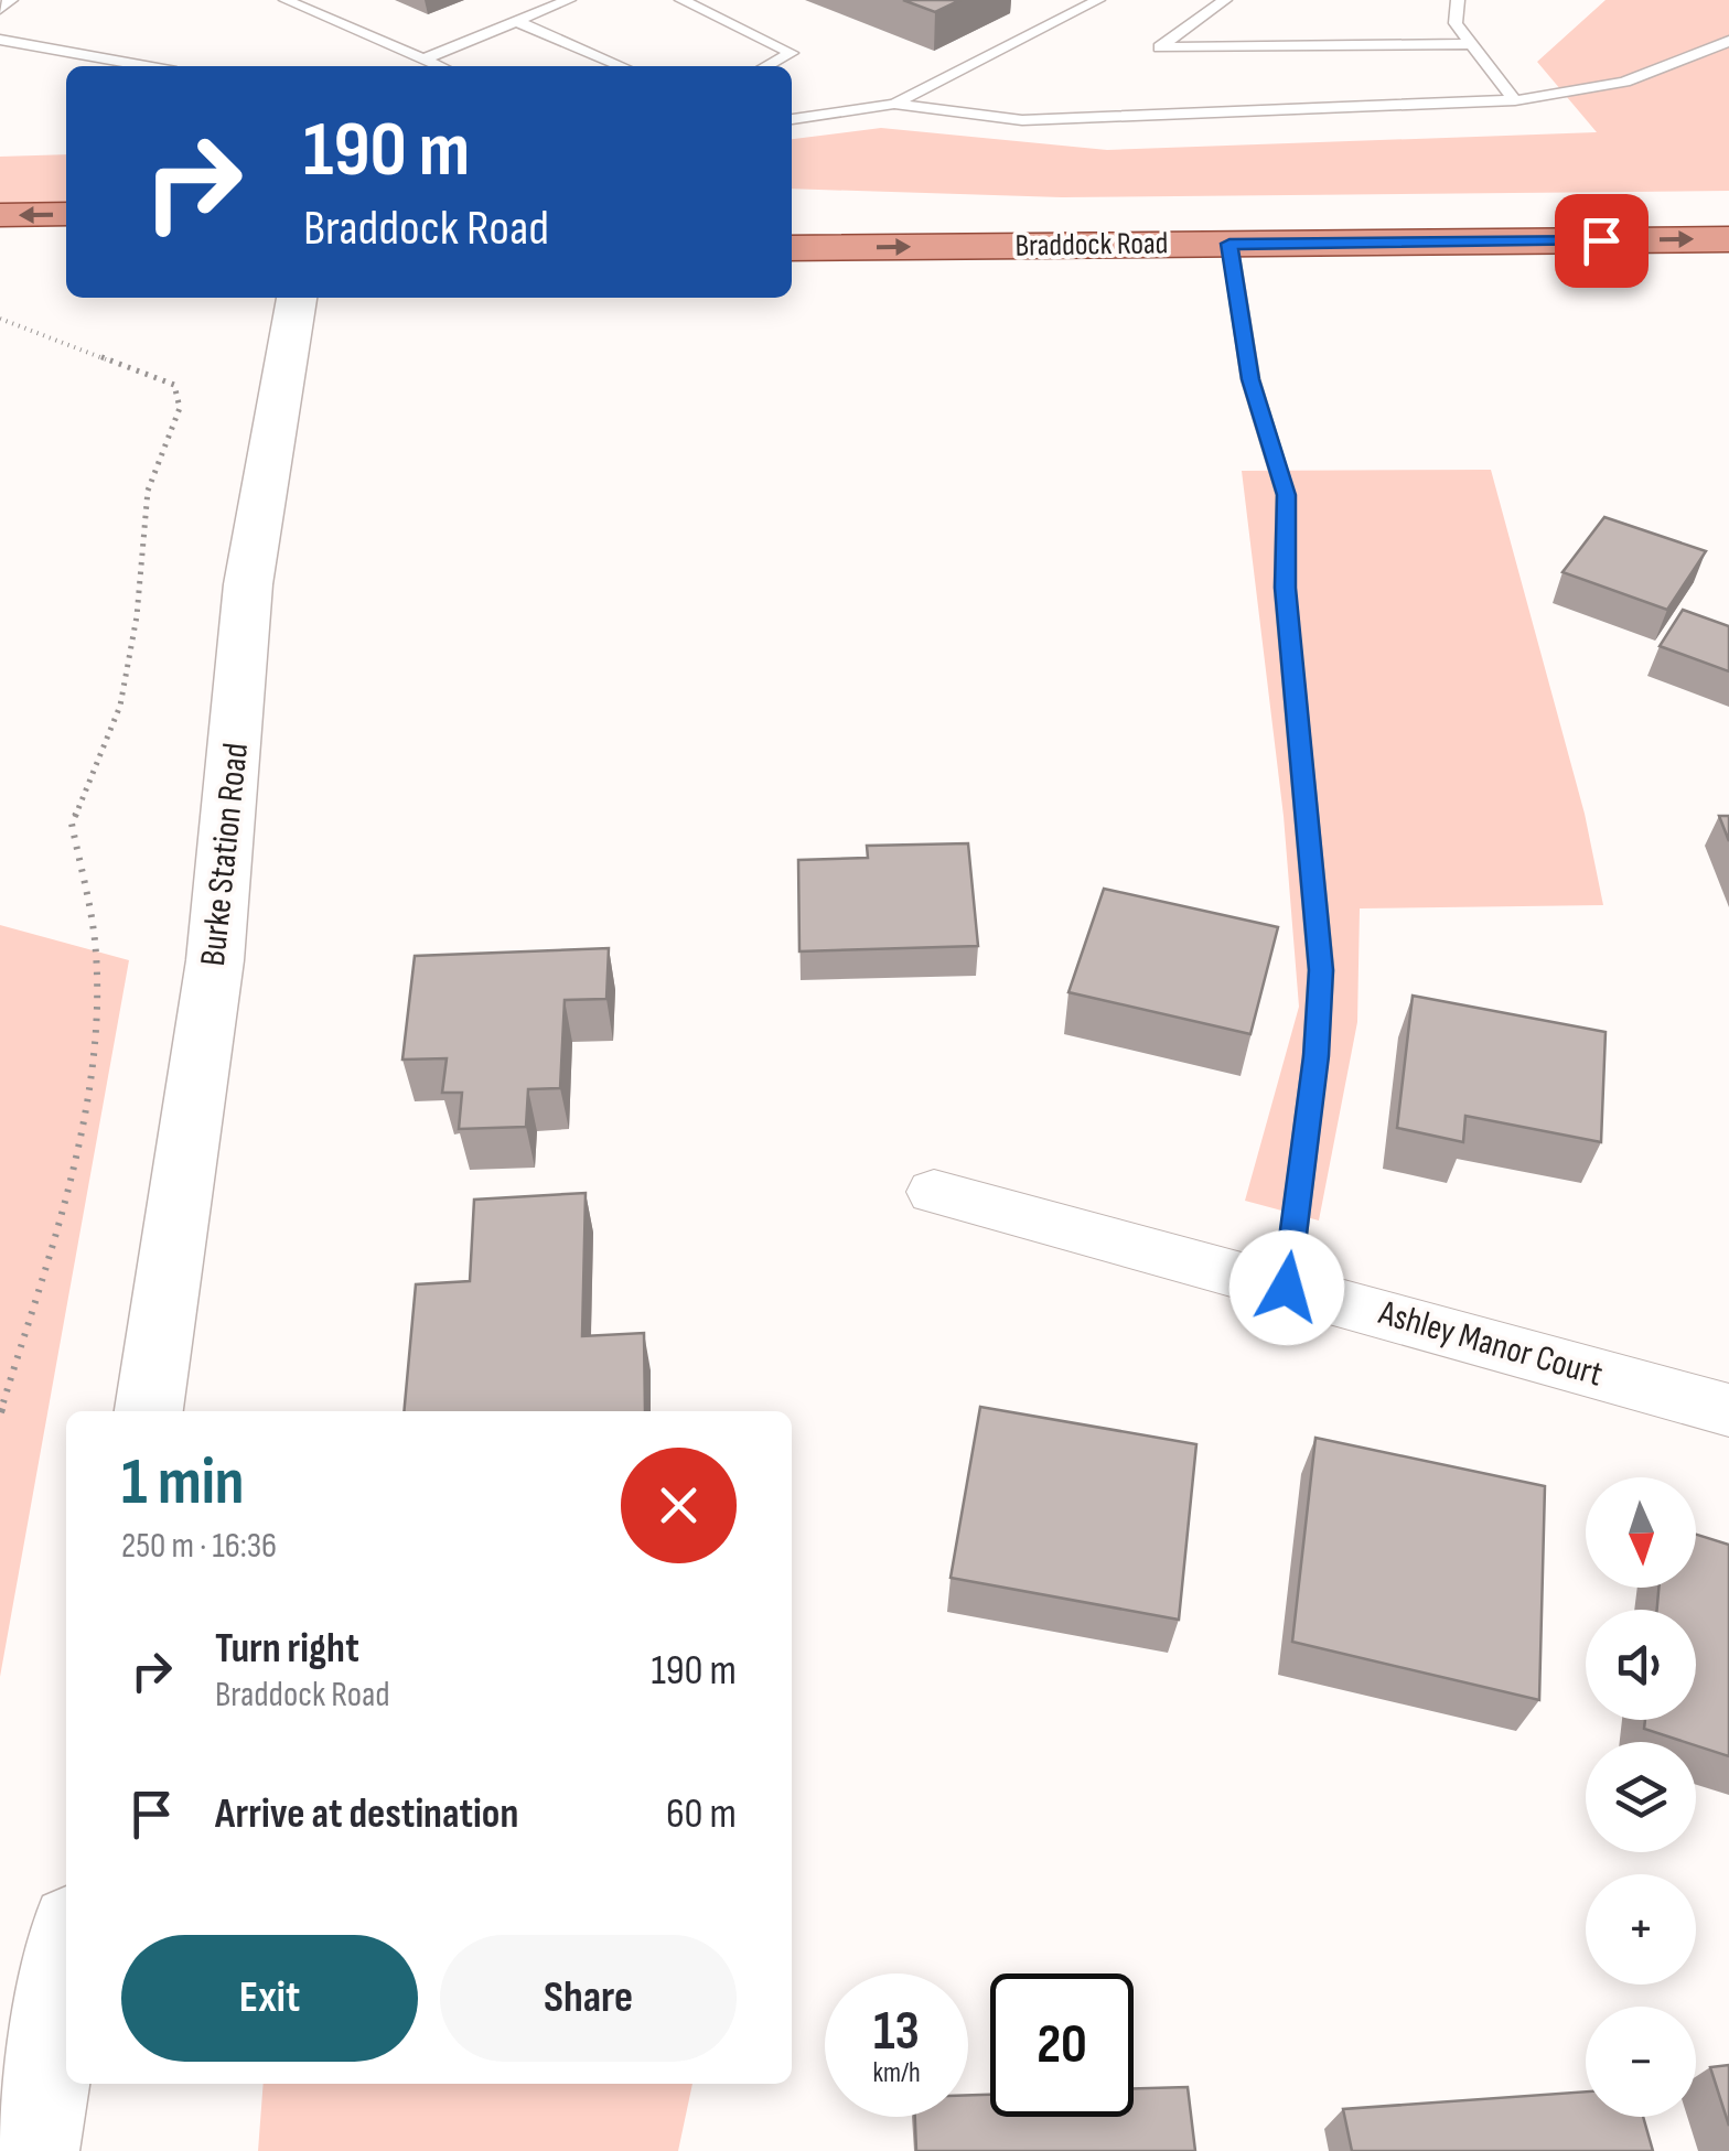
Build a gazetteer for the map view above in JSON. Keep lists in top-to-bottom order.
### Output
{
  "streets": {
    "main road": ["Braddock Road"],
    "street": ["Burke Station Road", "Ashley Manor Court"]
  },
  "one_way": ["Braddock Road"],
  "north": "bottom",
  "page": {
    "turn": ["190 m", "Braddock Road"],
    "heading": ["1 min", "250 m · 16:36"],
    "map_buttons": ["+", "−"],
    "list": [
      {
        "name": "Turn right",
        "note": "Braddock Road",
        "value": "190 m"
      },
      {
        "name": "Arrive at destination",
        "value": "60 m"
      }
    ],
    "buttons": ["Exit", "Share"],
    "speed": "13 km/h",
    "limit": "20"
  }
}
